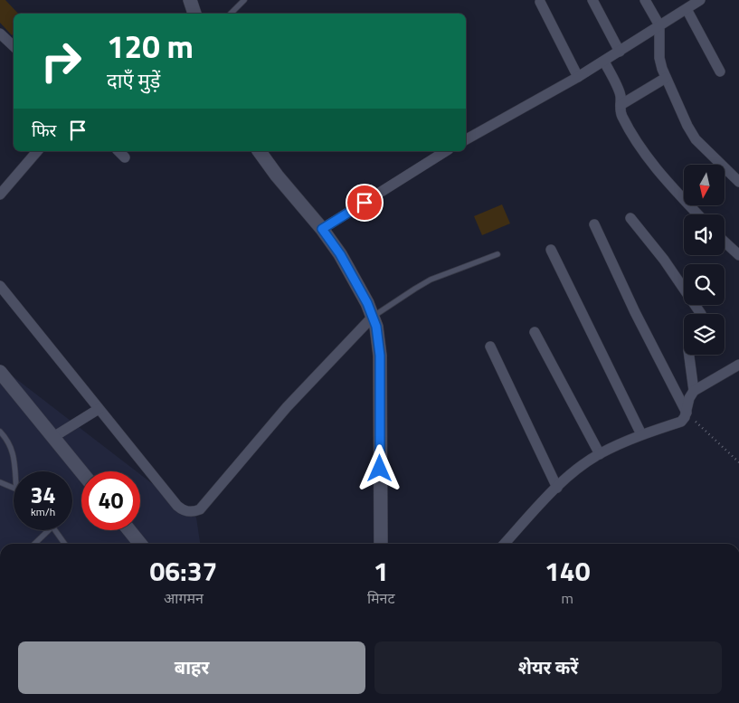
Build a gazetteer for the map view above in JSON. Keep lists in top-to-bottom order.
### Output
{
  "north": "bottom",
  "page": {
    "turn": ["120 m", "दाएँ मुड़ें"],
    "then": "फिर",
    "speed": "34 km/h",
    "limit": "40",
    "eta": [
      "06:37",
      "आगमन",
      "1",
      "मिनट",
      "140",
      "m"
    ],
    "buttons": ["बाहर", "शेयर करें"]
  }
}
